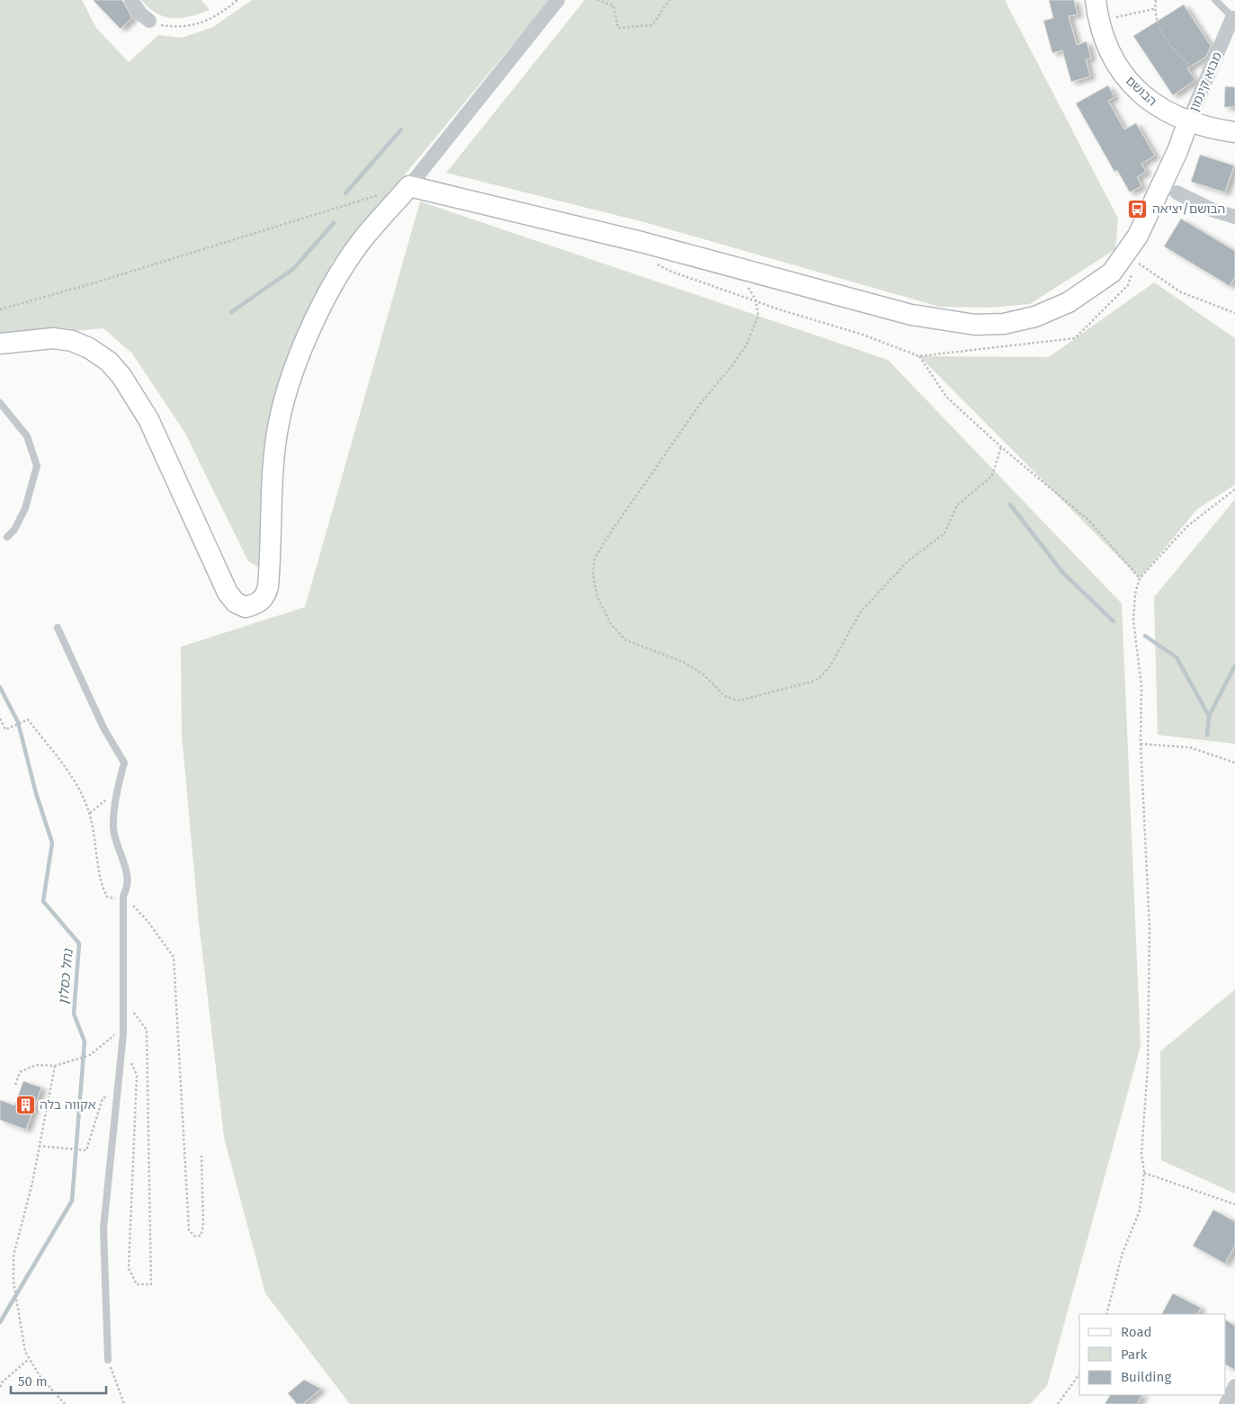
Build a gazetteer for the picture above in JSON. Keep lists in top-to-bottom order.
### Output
{
  "streets": {
    "main road": ["הבושם"],
    "street": ["מבוא קינמון"]
  },
  "crossings": [
    ["מבוא קינמון", "הבושם"]
  ],
  "water": ["נחל כסלון"],
  "places": {
    "bus stop": ["הבושם/יציאה"],
    "building": ["אקווה בלה"]
  },
  "legend": ["Road", "Park", "Building"],
  "scale_bar": "50 m"
}
